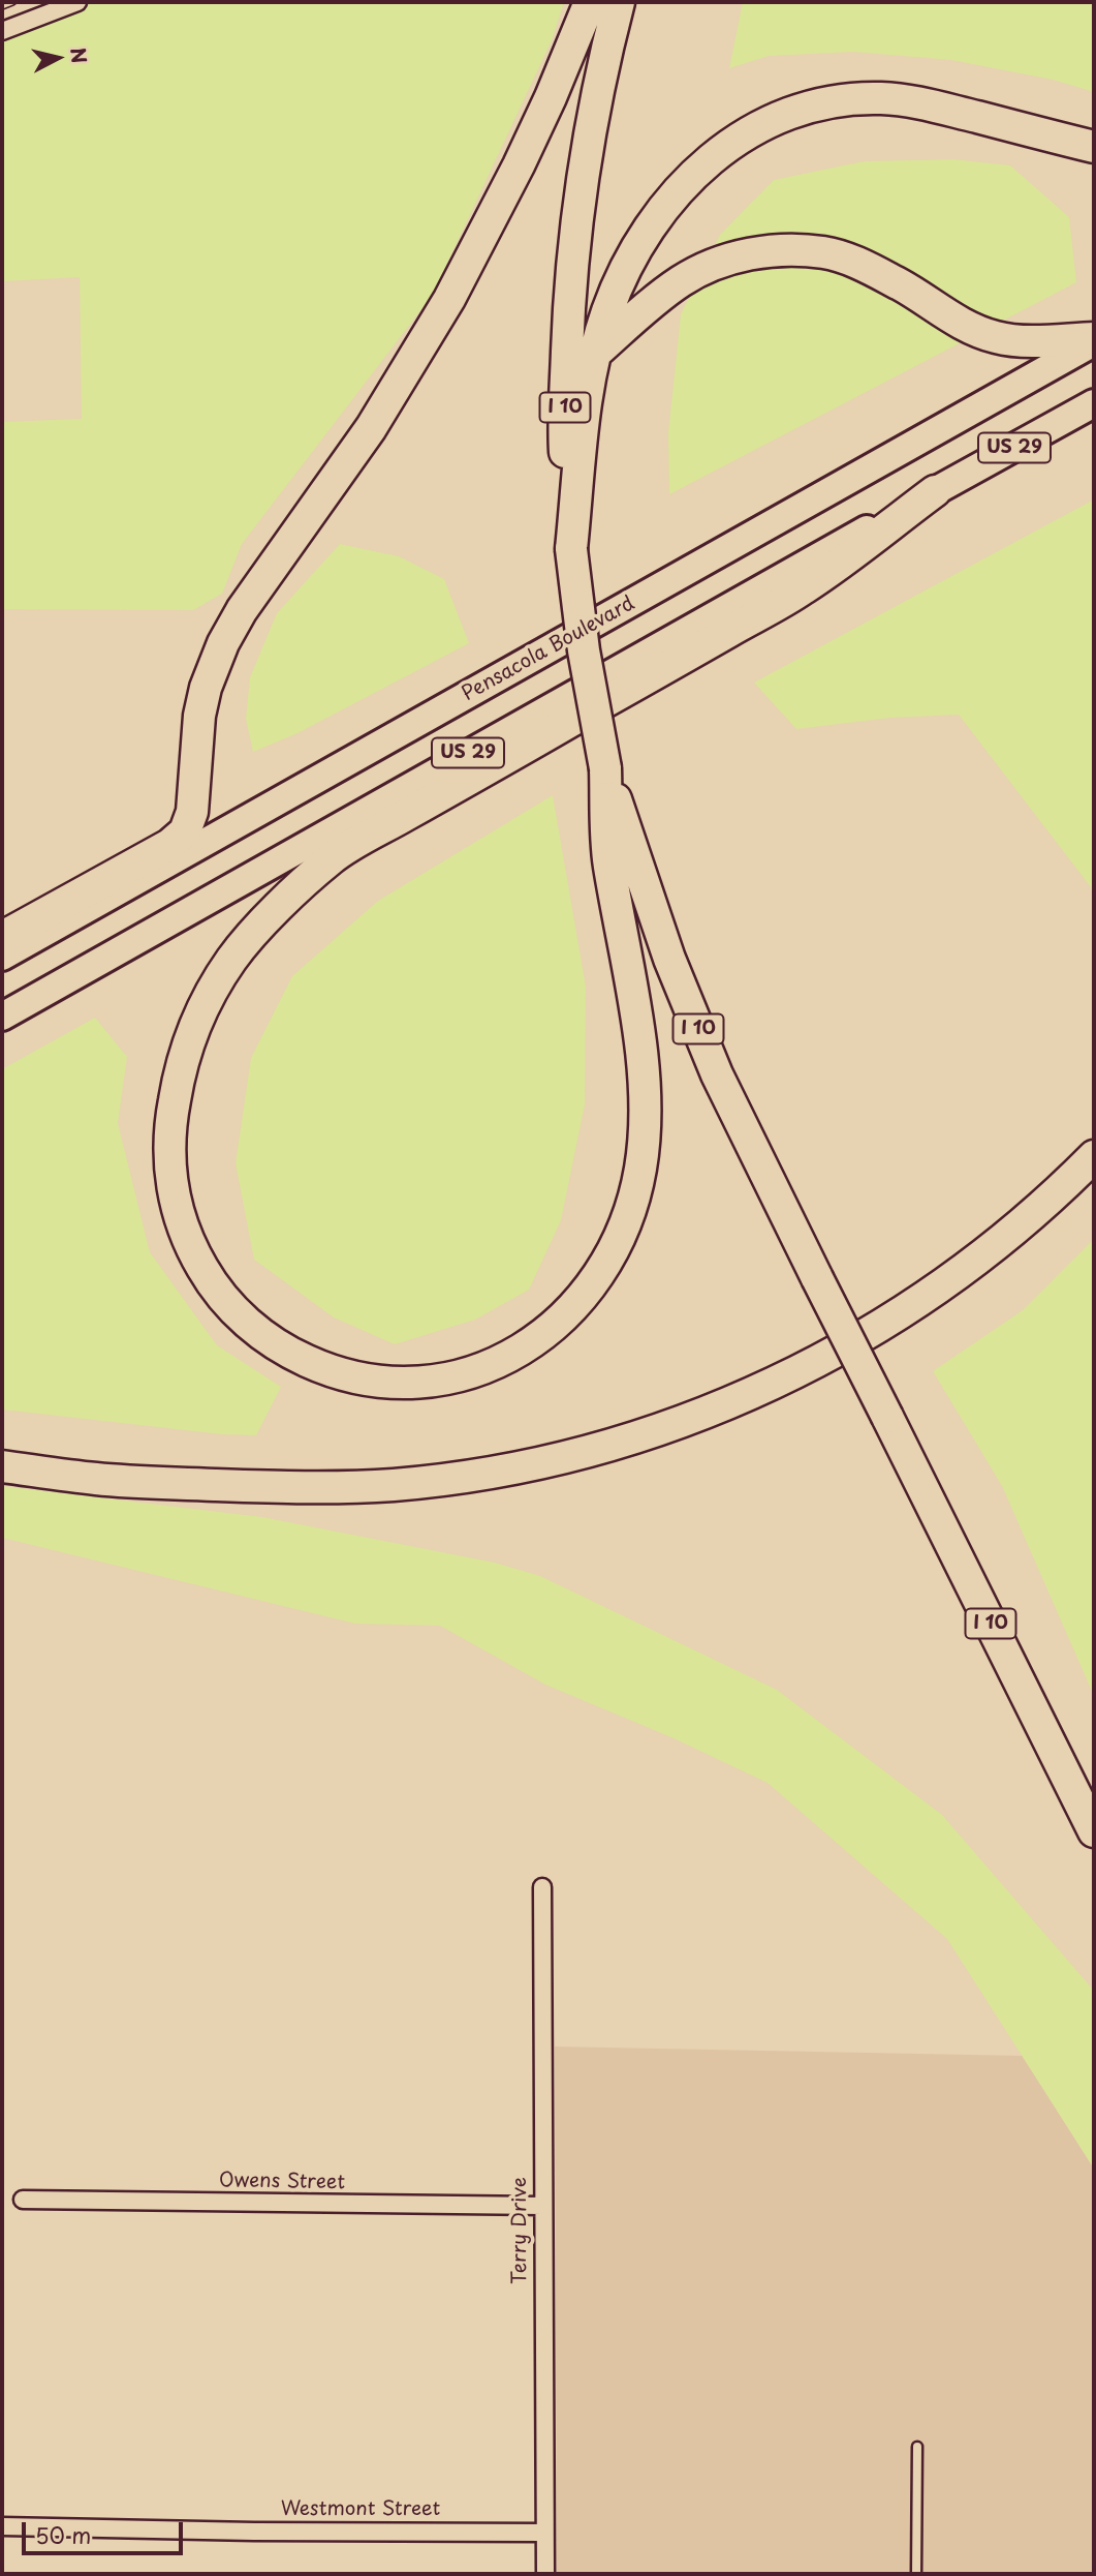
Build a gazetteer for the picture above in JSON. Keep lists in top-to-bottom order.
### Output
{
  "streets": {
    "highway": ["I 10"],
    "main road": ["US 29", "Pensacola Boulevard"],
    "street": ["Owens Street", "Terry Drive", "Westmont Street"]
  },
  "crossings": [
    ["Owens Street", "Terry Drive"],
    ["Terry Drive", "Westmont Street"]
  ],
  "scale_bar": "50 m",
  "north": "right"
}
